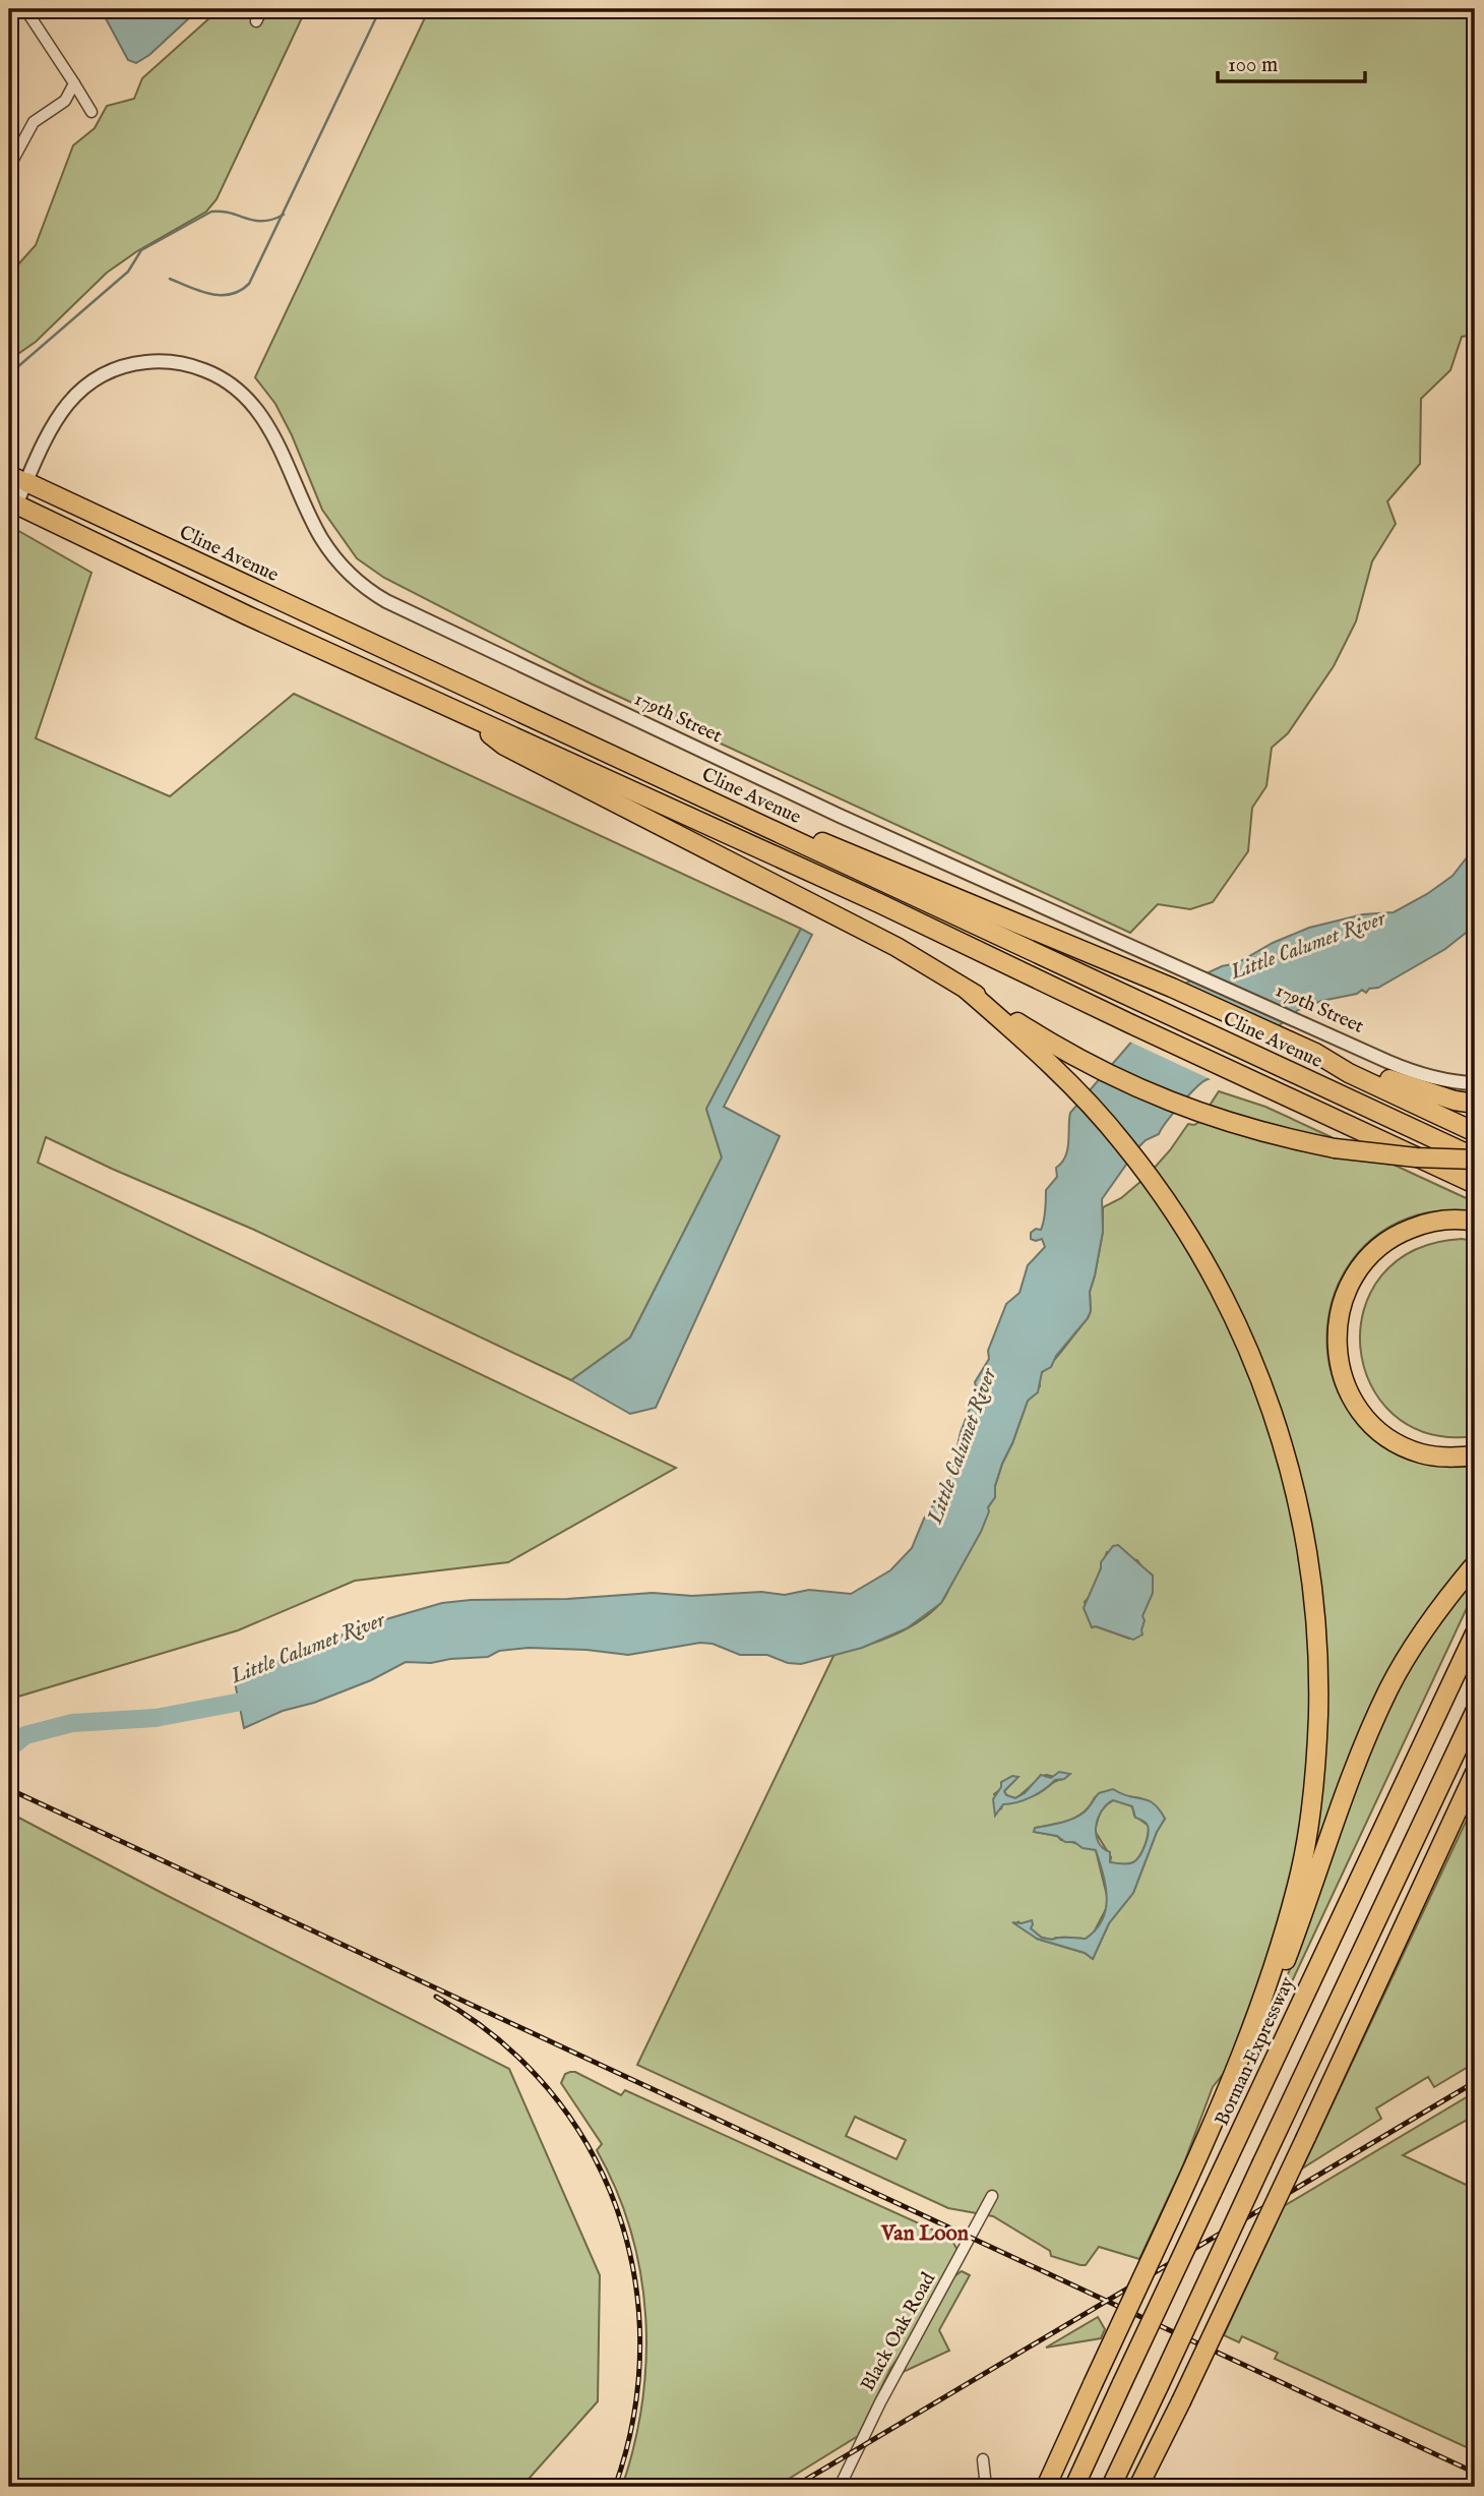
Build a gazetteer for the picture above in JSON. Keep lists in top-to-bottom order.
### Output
{
  "streets": {
    "highway": ["Cline Avenue", "Borman Expressway"],
    "street": ["179th Street", "Black Oak Road"]
  },
  "crossings": [
    ["Cline Avenue", "179th Street"]
  ],
  "districts": ["Van Loon"],
  "water": ["Little Calumet River"],
  "scale_bar": "100 m"
}
